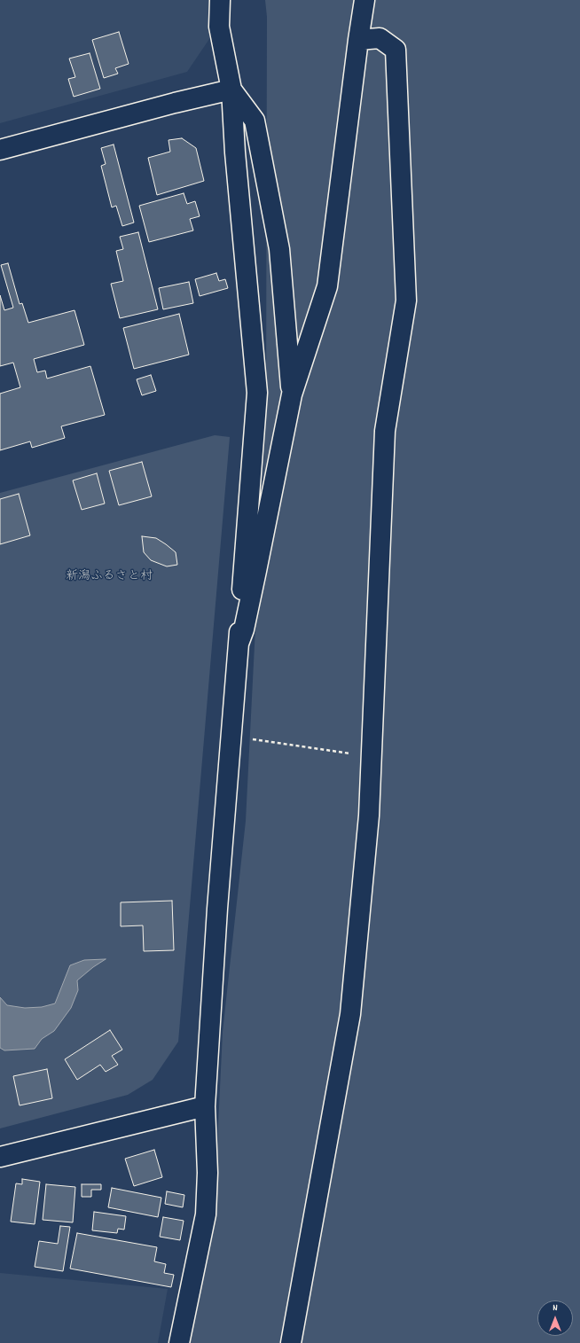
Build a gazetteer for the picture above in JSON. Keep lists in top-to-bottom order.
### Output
{
  "parks": ["新潟ふるさと村"],
  "north": "top"
}
